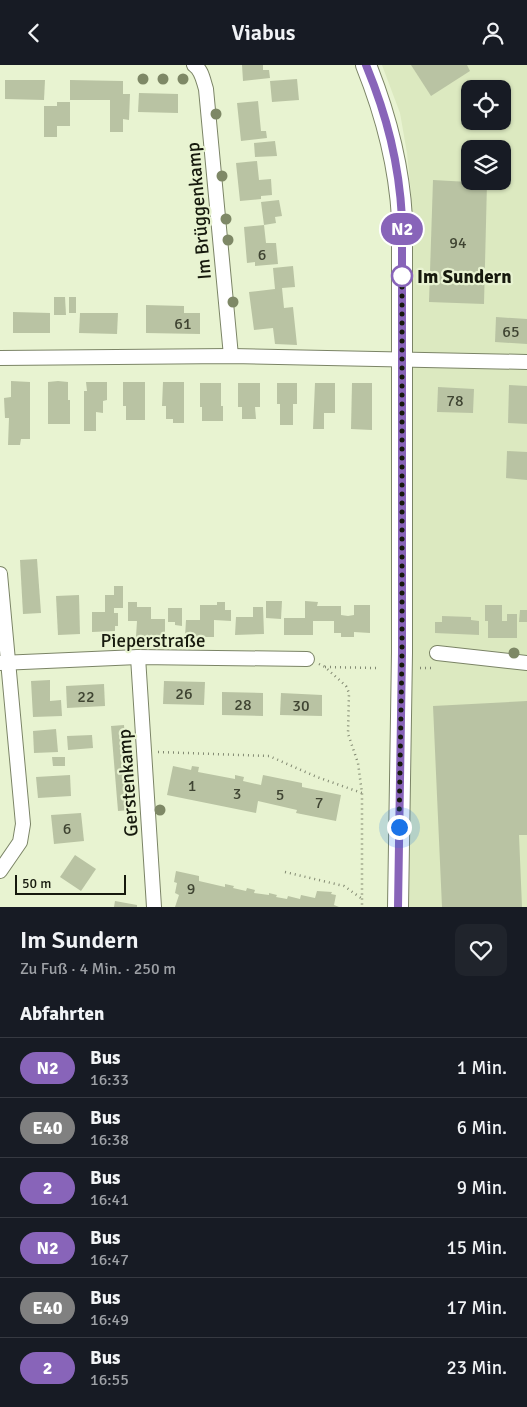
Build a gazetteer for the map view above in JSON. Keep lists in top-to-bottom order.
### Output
{
  "streets": {
    "street": ["Im Brüggenkamp", "Pieperstraße", "Gerstenkamp"]
  },
  "crossings": [
    ["Pieperstraße", "Gerstenkamp"]
  ],
  "places": ["Im Sundern"],
  "lines": ["bus line N2"],
  "house_numbers": [
    "94",
    "6",
    "61",
    "65",
    "78",
    "26",
    "22",
    "28",
    "30",
    "1",
    "3",
    "5",
    "7",
    "6",
    "9"
  ],
  "scale_bar": "50 m",
  "page": {
    "header": "Viabus",
    "on_map": "N2",
    "scale": "50 m",
    "heading": [
      ["Im Sundern", "Zu Fuß · 4 Min. · 250 m"],
      "Abfahrten"
    ],
    "list": [
      {
        "mark": "N2",
        "name": "Bus",
        "note": "16:33",
        "value": "1 Min."
      },
      {
        "mark": "E40",
        "name": "Bus",
        "note": "16:38",
        "value": "6 Min."
      },
      {
        "mark": "2",
        "name": "Bus",
        "note": "16:41",
        "value": "9 Min."
      },
      {
        "mark": "N2",
        "name": "Bus",
        "note": "16:47",
        "value": "15 Min."
      },
      {
        "mark": "E40",
        "name": "Bus",
        "note": "16:49",
        "value": "17 Min."
      },
      {
        "mark": "2",
        "name": "Bus",
        "note": "16:55",
        "value": "23 Min."
      }
    ]
  }
}
